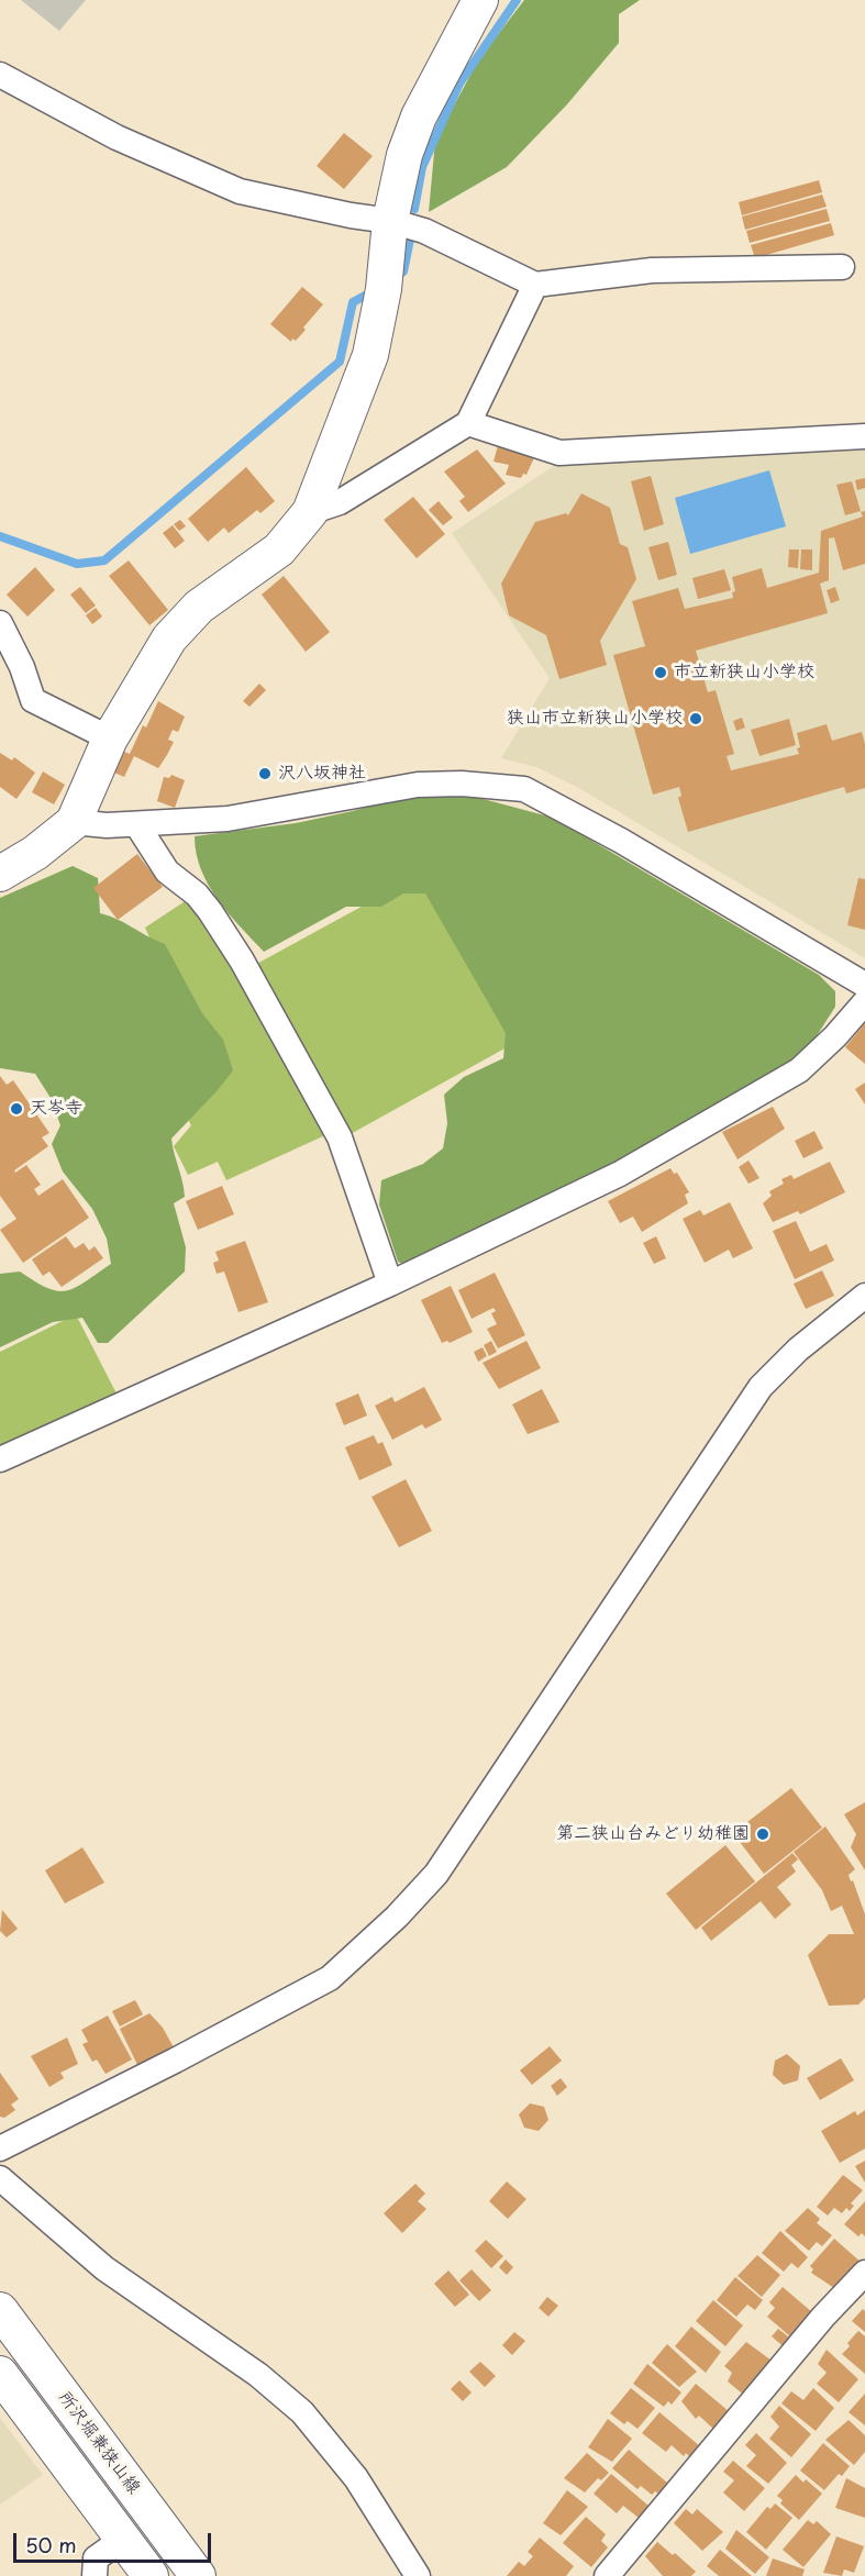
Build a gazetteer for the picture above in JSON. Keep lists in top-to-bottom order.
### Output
{
  "streets": {
    "street": ["所沢堀兼狭山線"]
  },
  "places": [
    "市立新狭山小学校",
    "狭山市立新狭山小学校",
    "沢八坂神社",
    "天岑寺",
    "第二狭山台みどり幼稚園"
  ],
  "scale_bar": "50 m"
}
